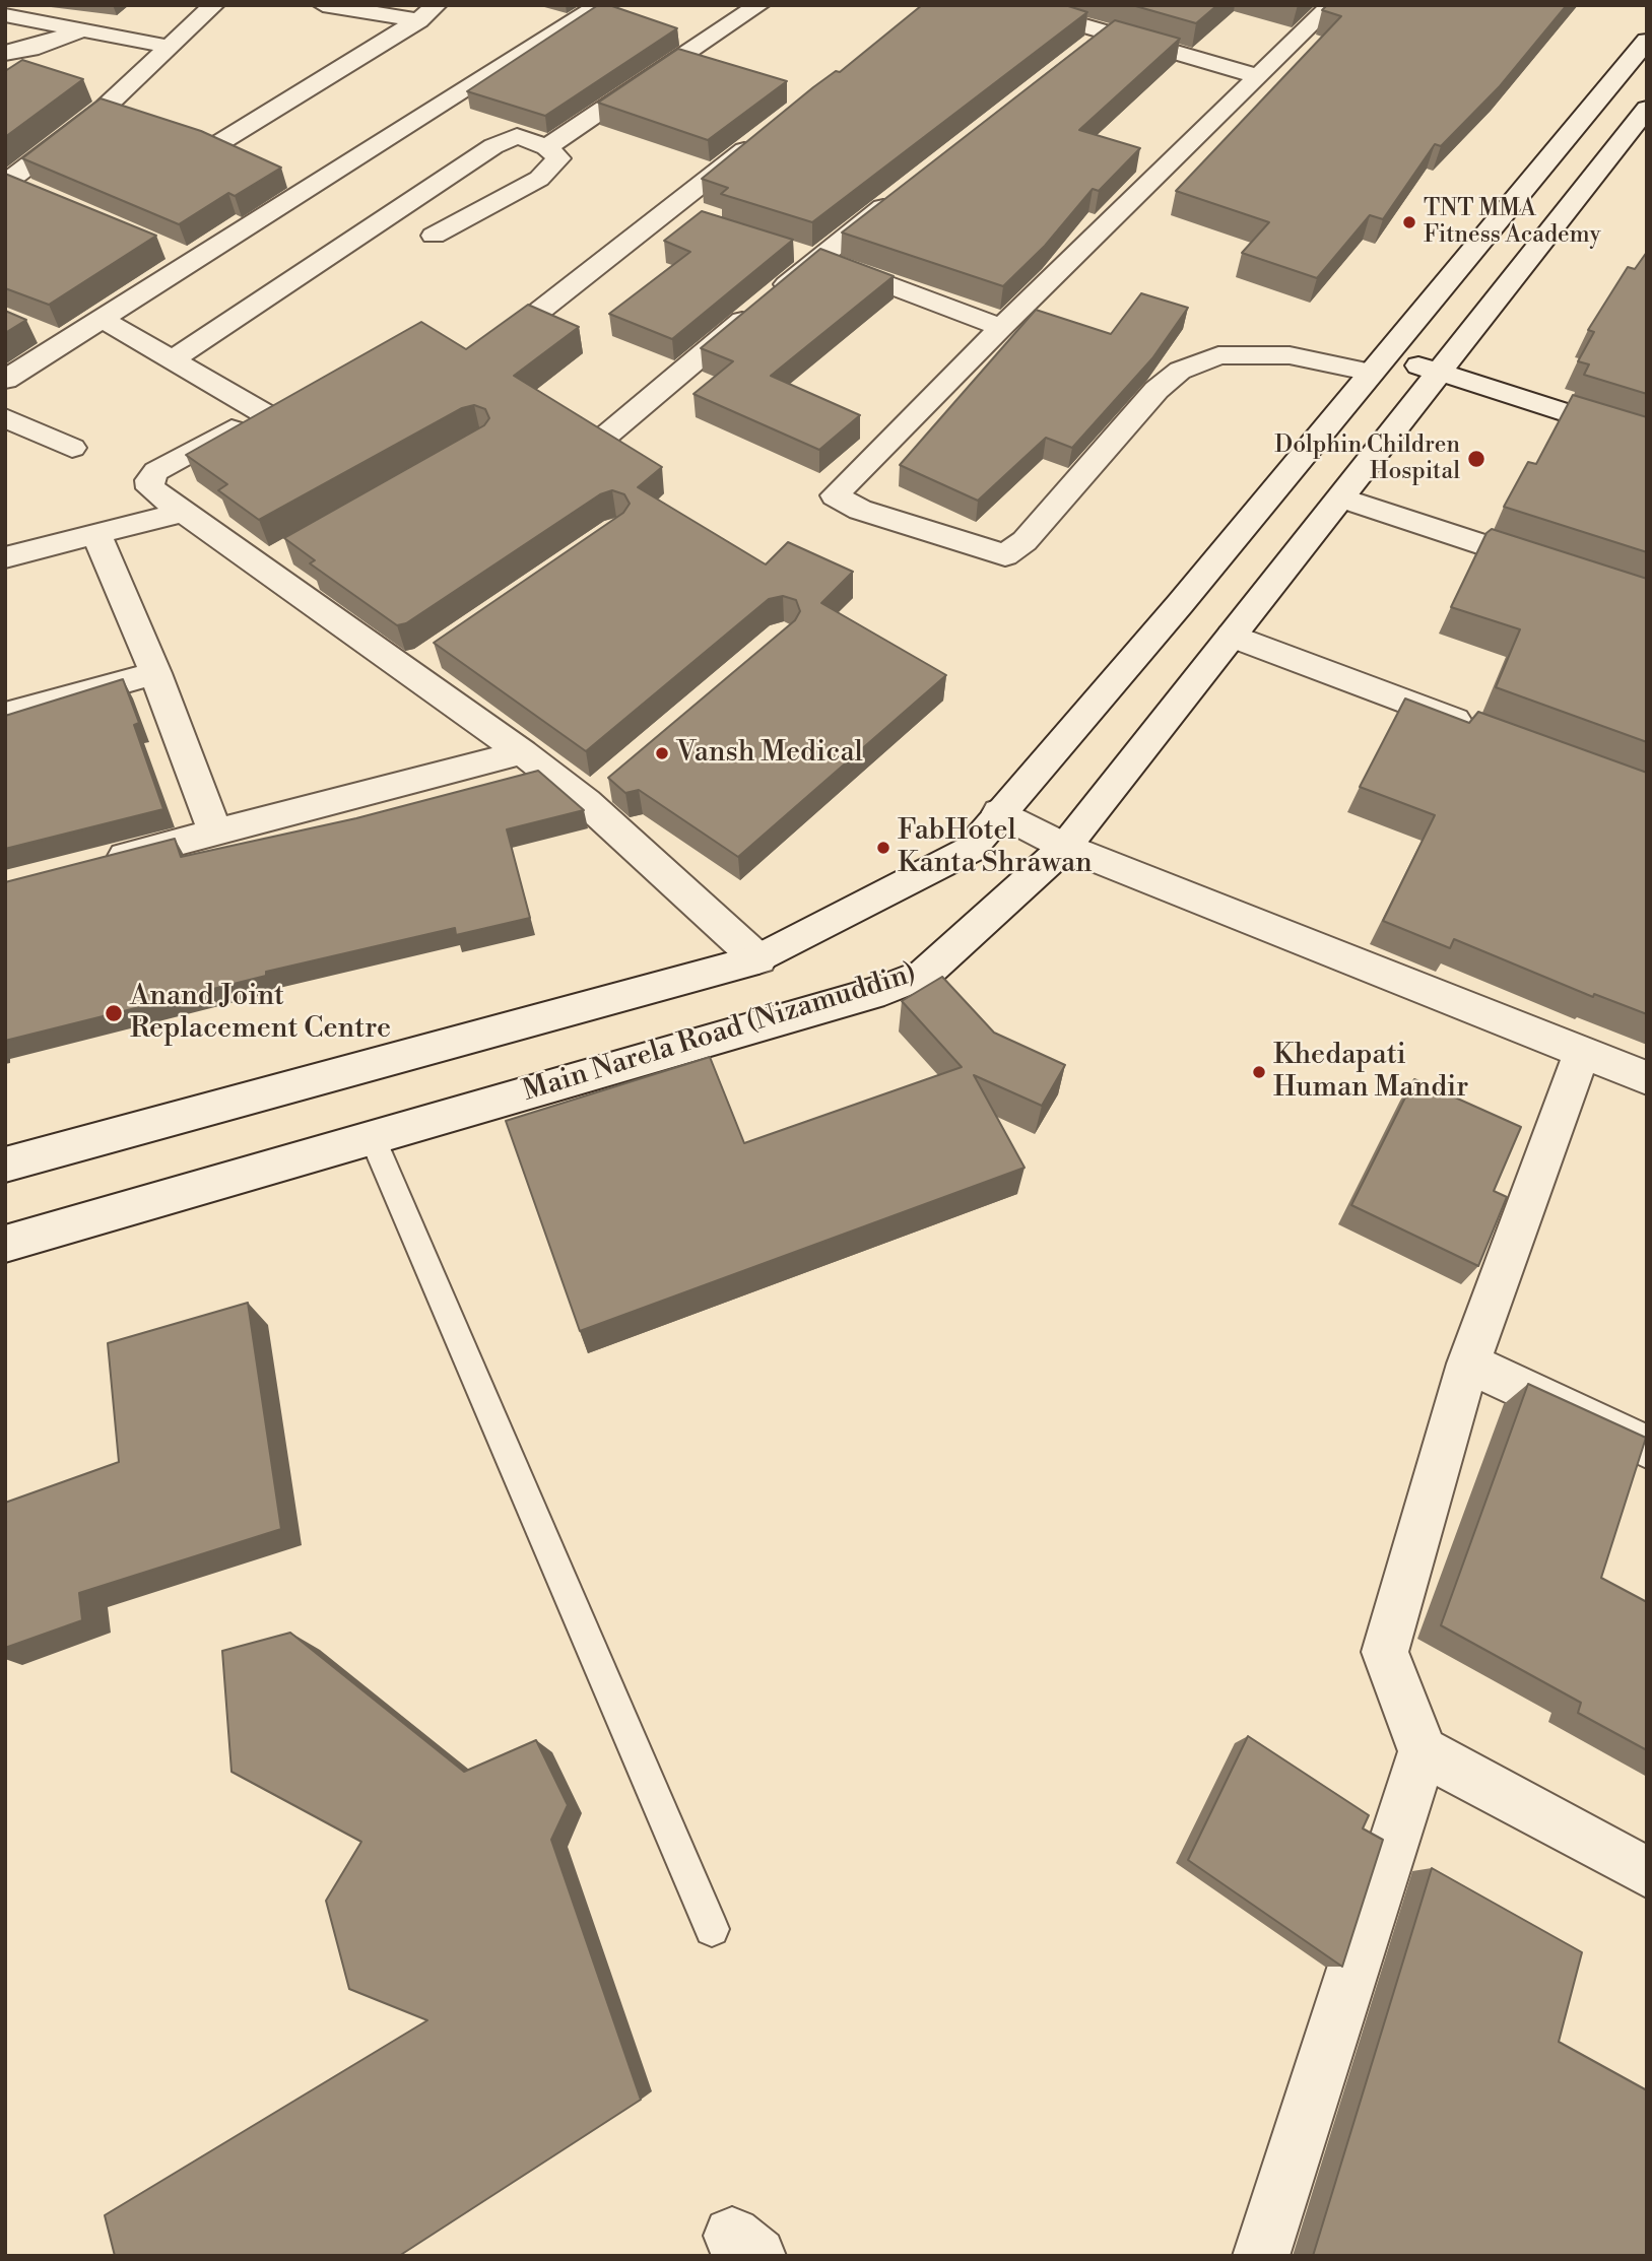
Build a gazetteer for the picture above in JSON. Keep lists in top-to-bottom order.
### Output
{
  "streets": {
    "street": ["Main Narela Road (Nizamuddin)"]
  },
  "places": [
    "TNT MMA Fitness Academy",
    "Dolphin Children Hospital",
    "Vansh Medical",
    "FabHotel Kanta Shrawan",
    "Anand Joint Replacement Centre",
    "Khedapati Human Mandir"
  ]
}
